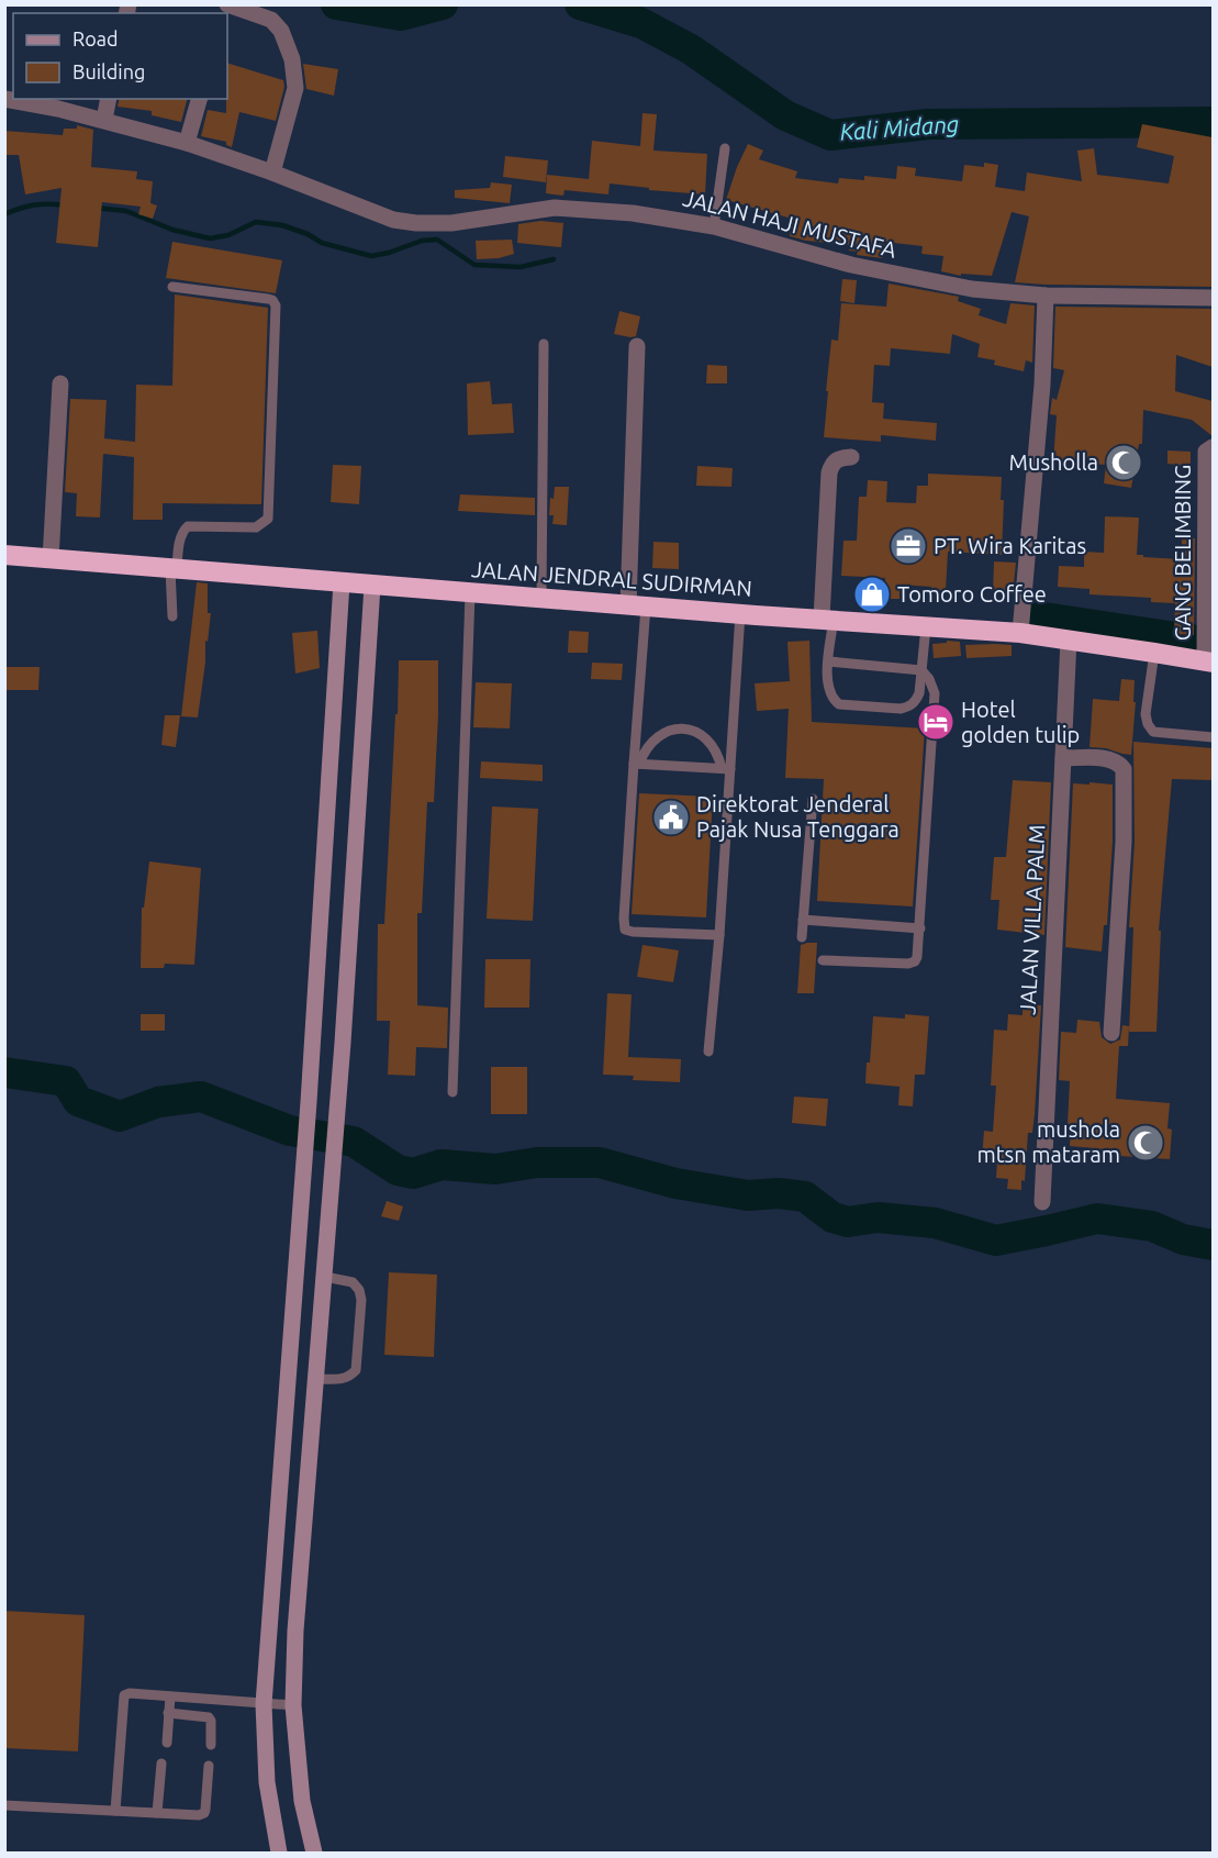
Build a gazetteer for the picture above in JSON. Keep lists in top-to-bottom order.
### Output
{
  "streets": {
    "highway": ["JALAN JENDRAL SUDIRMAN"],
    "street": ["JALAN HAJI MUSTAFA", "GANG BELIMBING", "JALAN VILLA PALM"]
  },
  "crossings": [
    ["GANG BELIMBING", "JALAN JENDRAL SUDIRMAN"],
    ["JALAN JENDRAL SUDIRMAN", "JALAN VILLA PALM"]
  ],
  "water": ["Kali Midang"],
  "places": {
    "mosque": ["Musholla", "mushola mtsn mataram"],
    "office": ["PT. Wira Karitas"],
    "shop": ["Tomoro Coffee"],
    "hotel": ["Hotel golden tulip"],
    "public building": ["Direktorat Jenderal Pajak Nusa Tenggara"]
  },
  "legend": ["Road", "Building"]
}
